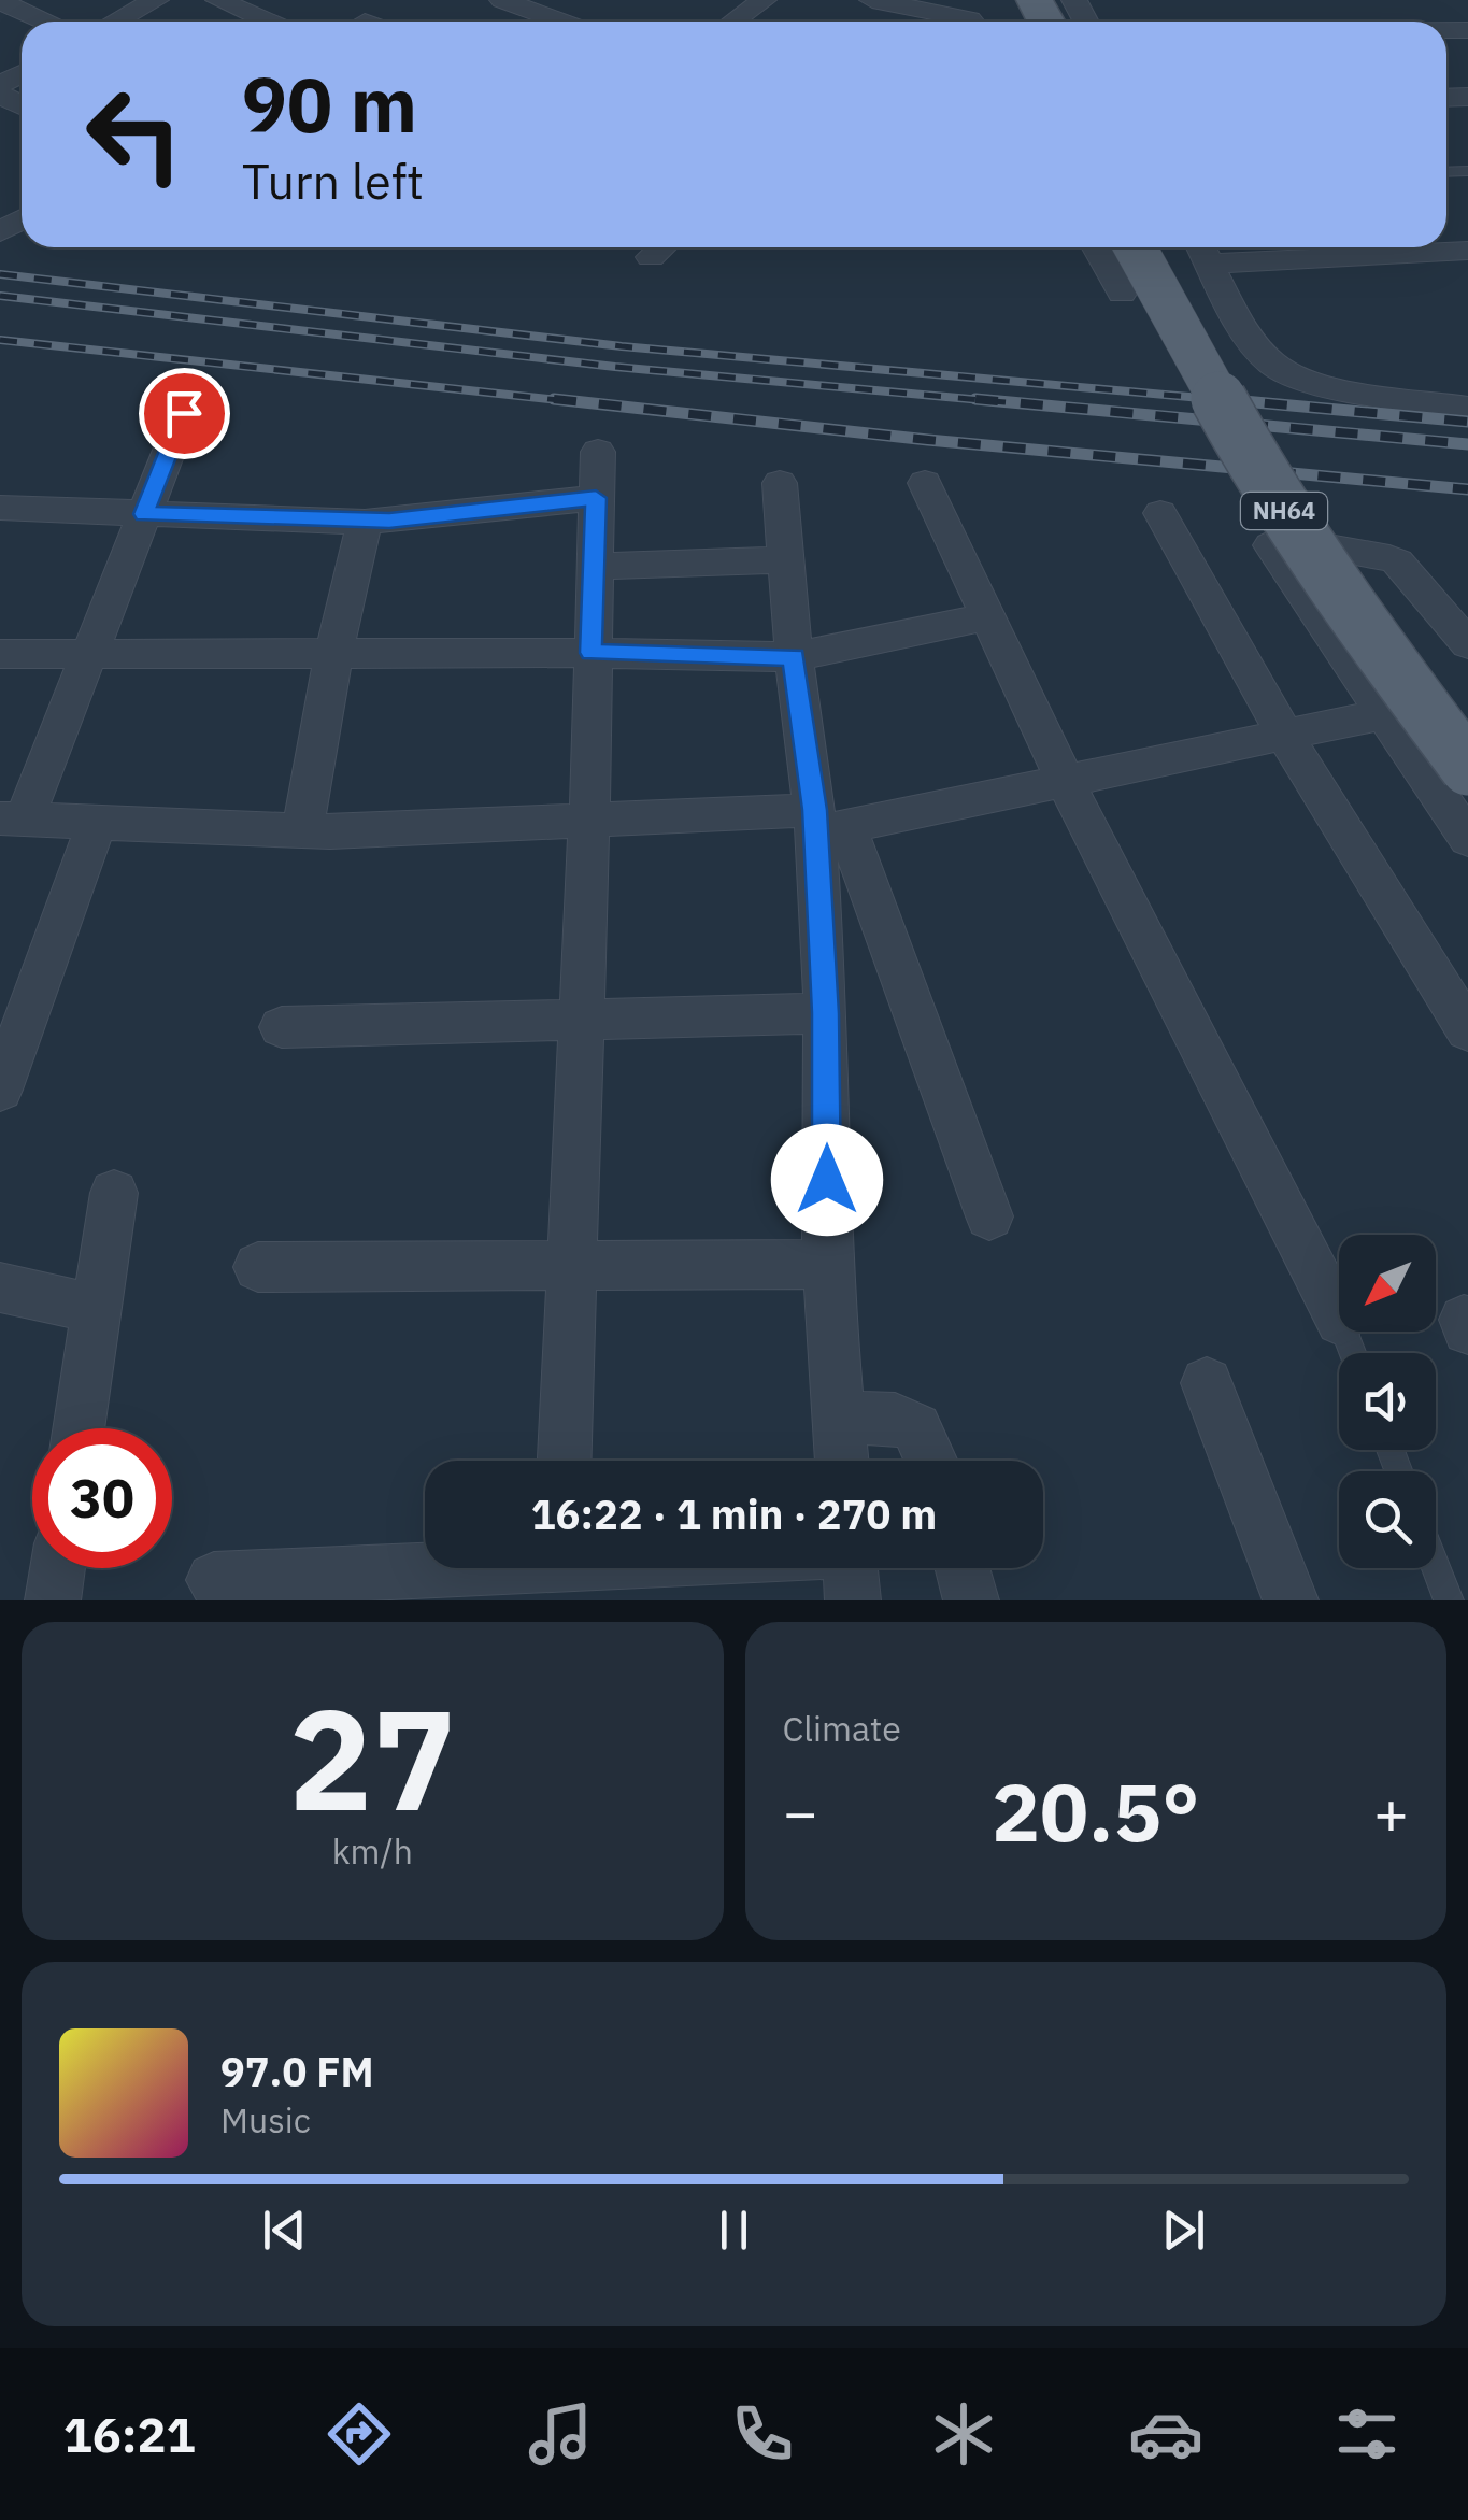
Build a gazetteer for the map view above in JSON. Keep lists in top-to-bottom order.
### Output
{
  "streets": {
    "main road": ["NH64"]
  },
  "north": "bottom left",
  "page": {
    "turn": ["90 m", "Turn left"],
    "limit": "30",
    "trip": "16:22 · 1 min · 270 m",
    "tile": [
      ["27", "km/h"],
      "Climate"
    ],
    "heat": ["−", "20.5°", "+"],
    "song": ["97.0 FM", "Music"],
    "tabs": "16:21"
  }
}
